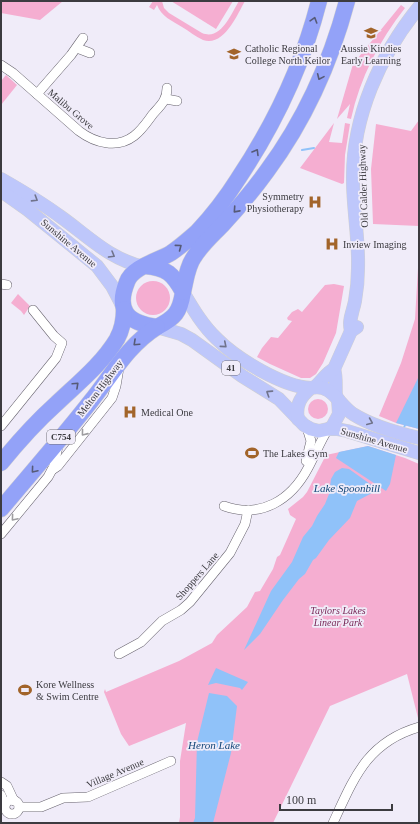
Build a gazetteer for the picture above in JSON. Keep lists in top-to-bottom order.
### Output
{
  "streets": {
    "highway": ["41", "Melton Highway", "C754"],
    "main road": ["Old Calder Highway", "Sunshine Avenue"],
    "street": ["Malibu Grove", "Shoppers Lane", "Village Avenue"]
  },
  "crossings": [
    ["Old Calder Highway", "Sunshine Avenue"],
    ["Old Calder Highway", "41"],
    ["Sunshine Avenue", "41"],
    ["Sunshine Avenue", "Melton Highway"],
    ["41", "Melton Highway"]
  ],
  "water": ["Lake Spoonbill", "Heron Lake"],
  "parks": ["Taylors Lakes Linear Park"],
  "places": {
    "school or university": ["Aussie Kindies Early Learning", "Catholic Regional College North Keilor"],
    "hospital": ["Symmetry Physiotherapy", "Inview Imaging", "Medical One"],
    "sports": ["The Lakes Gym", "Kore Wellness & Swim Centre"]
  },
  "scale_bar": "100 m"
}
